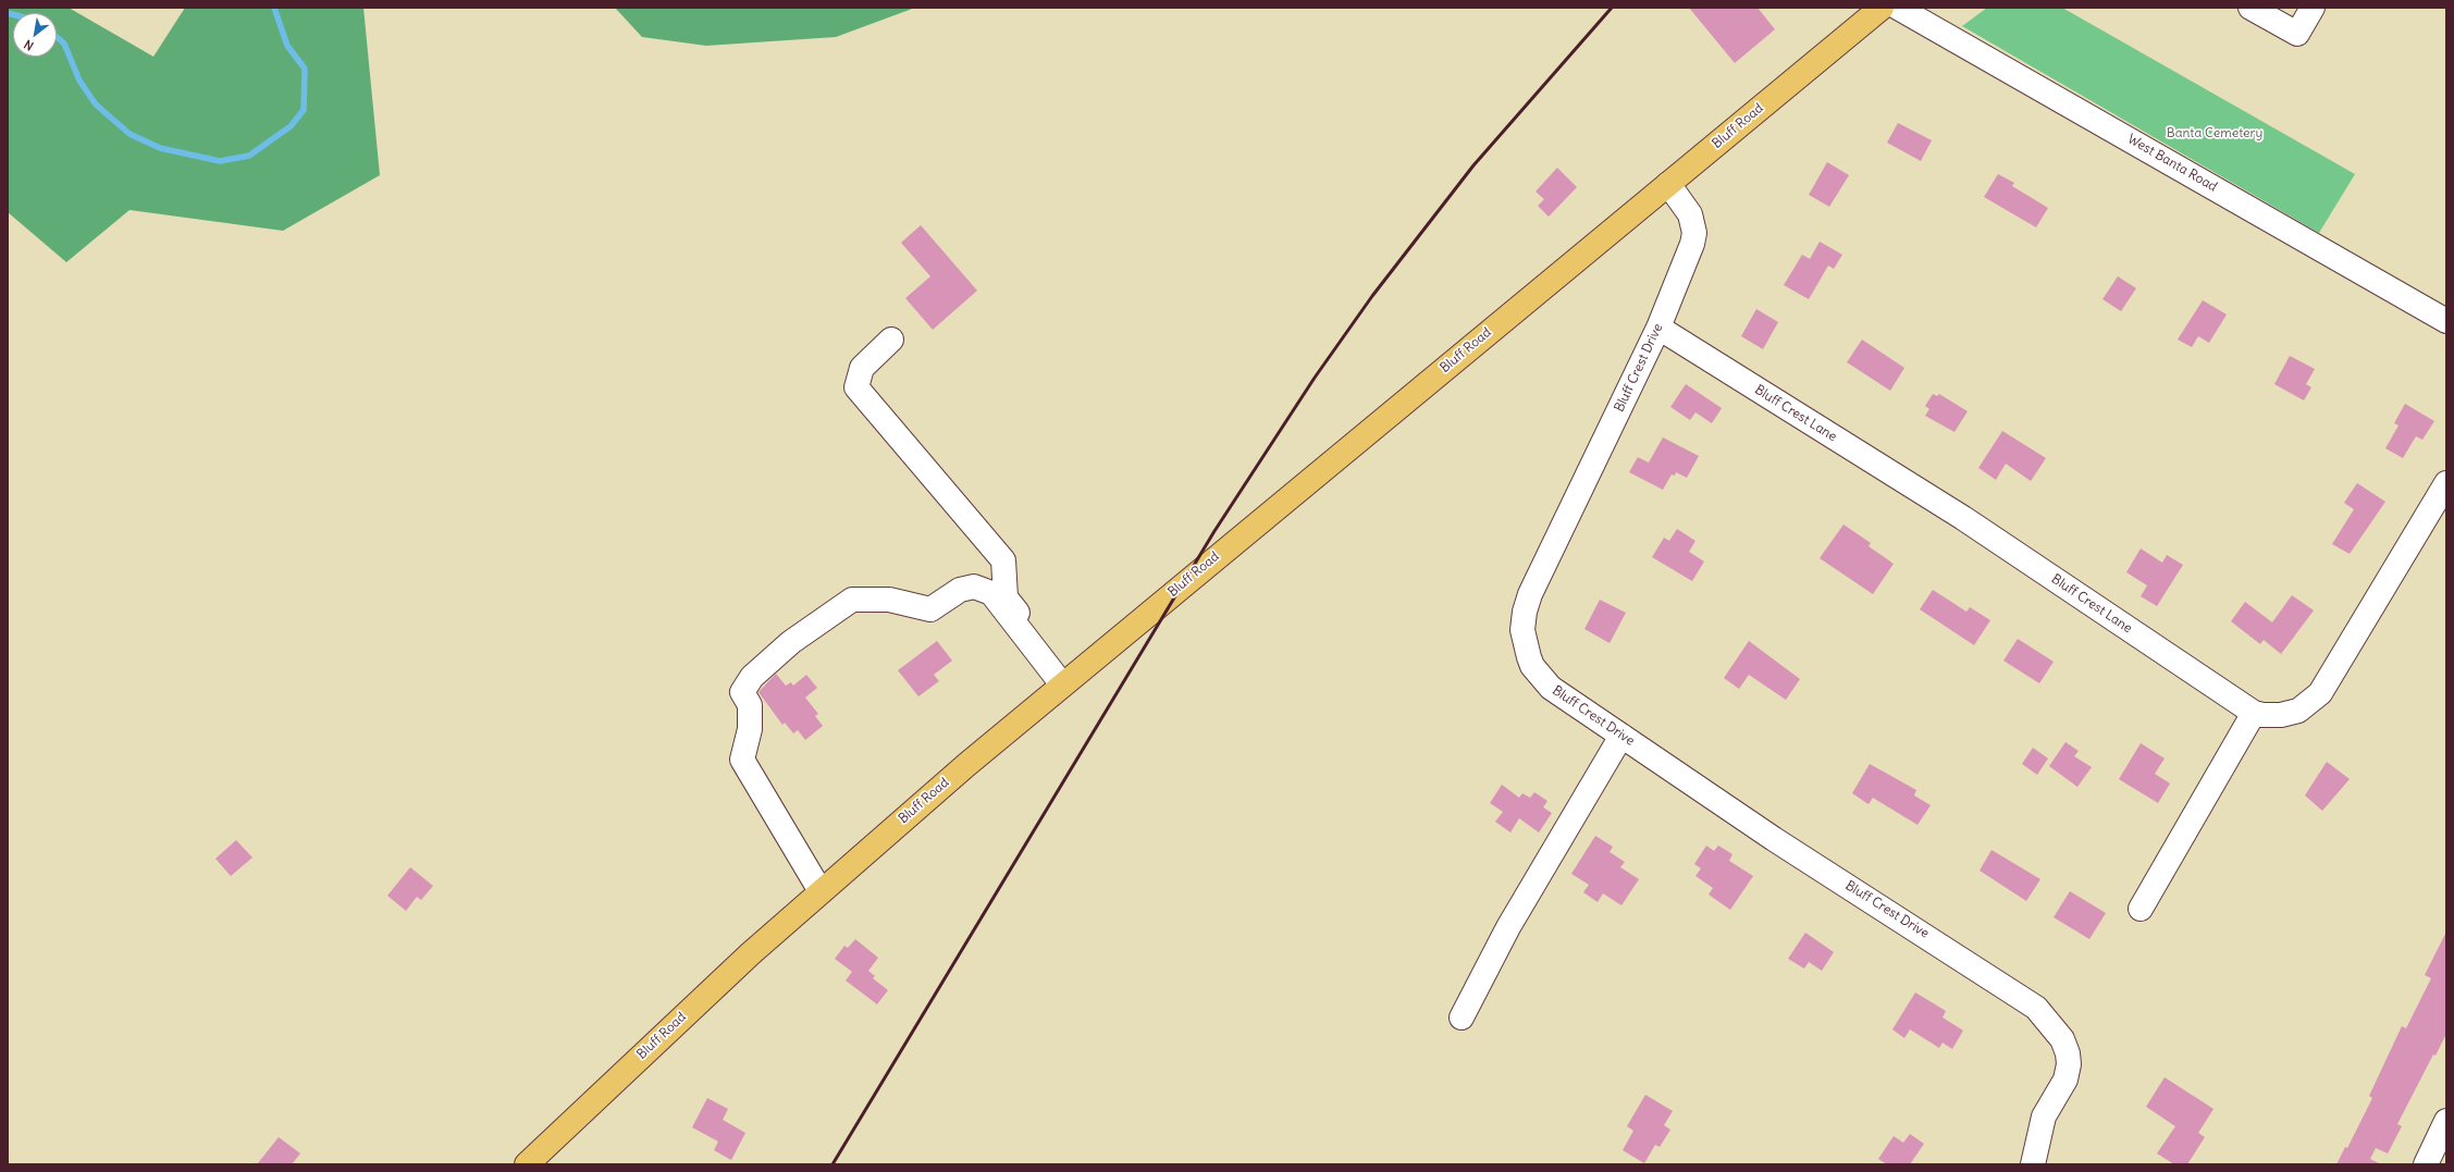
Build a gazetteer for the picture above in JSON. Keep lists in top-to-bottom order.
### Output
{
  "streets": {
    "main road": ["Bluff Road"],
    "street": ["West Banta Road", "Bluff Crest Drive", "Bluff Crest Lane"]
  },
  "crossings": [
    ["Bluff Road", "Bluff Crest Drive"],
    ["Bluff Crest Drive", "Bluff Crest Lane"]
  ],
  "parks": ["Banta Cemetery"],
  "north": "bottom left"
}
